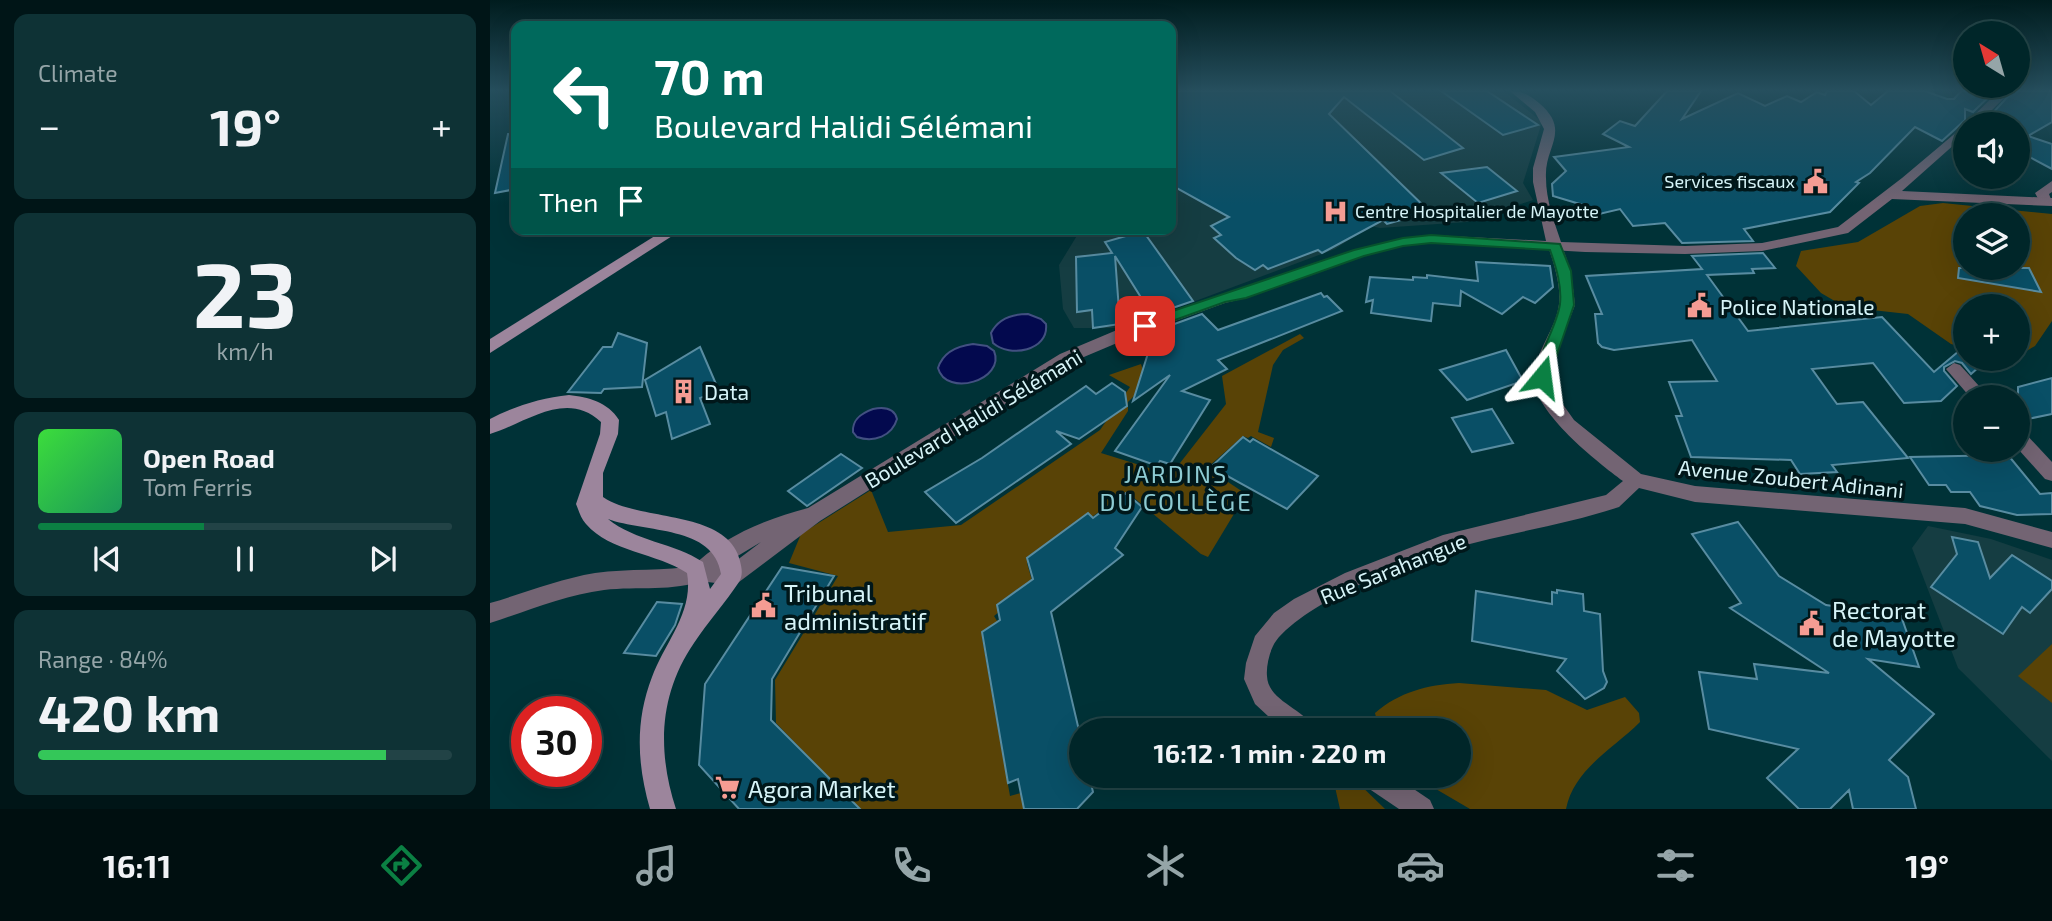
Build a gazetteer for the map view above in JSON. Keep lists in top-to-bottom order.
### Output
{
  "streets": {
    "street": ["Boulevard Halidi Sélémani", "Avenue Zoubert Adinani", "Rue Sarahangue"]
  },
  "crossings": [
    ["Boulevard Halidi Sélémani", "Avenue Zoubert Adinani"],
    ["Avenue Zoubert Adinani", "Rue Sarahangue"]
  ],
  "districts": ["JARDINS DU COLLÈGE"],
  "places": {
    "public building": [
      "Services fiscaux",
      "Police Nationale",
      "Tribunal administratif",
      "Rectorat de Mayotte"
    ],
    "hospital": ["Centre Hospitalier de Mayotte"],
    "building": ["Data"],
    "supermarket": ["Agora Market"]
  },
  "north": "top left",
  "page": {
    "tile": [
      "Climate",
      ["23", "km/h"],
      ["Range · 84%", "420 km"]
    ],
    "map_buttons": ["+", "−"],
    "turn": ["70 m", "Boulevard Halidi Sélémani"],
    "heat": ["−", "19°", "+"],
    "then": "Then",
    "song": ["Open Road", "Tom Ferris"],
    "limit": "30",
    "trip": "16:12 · 1 min · 220 m",
    "tabs": ["16:11", "19°"]
  }
}
